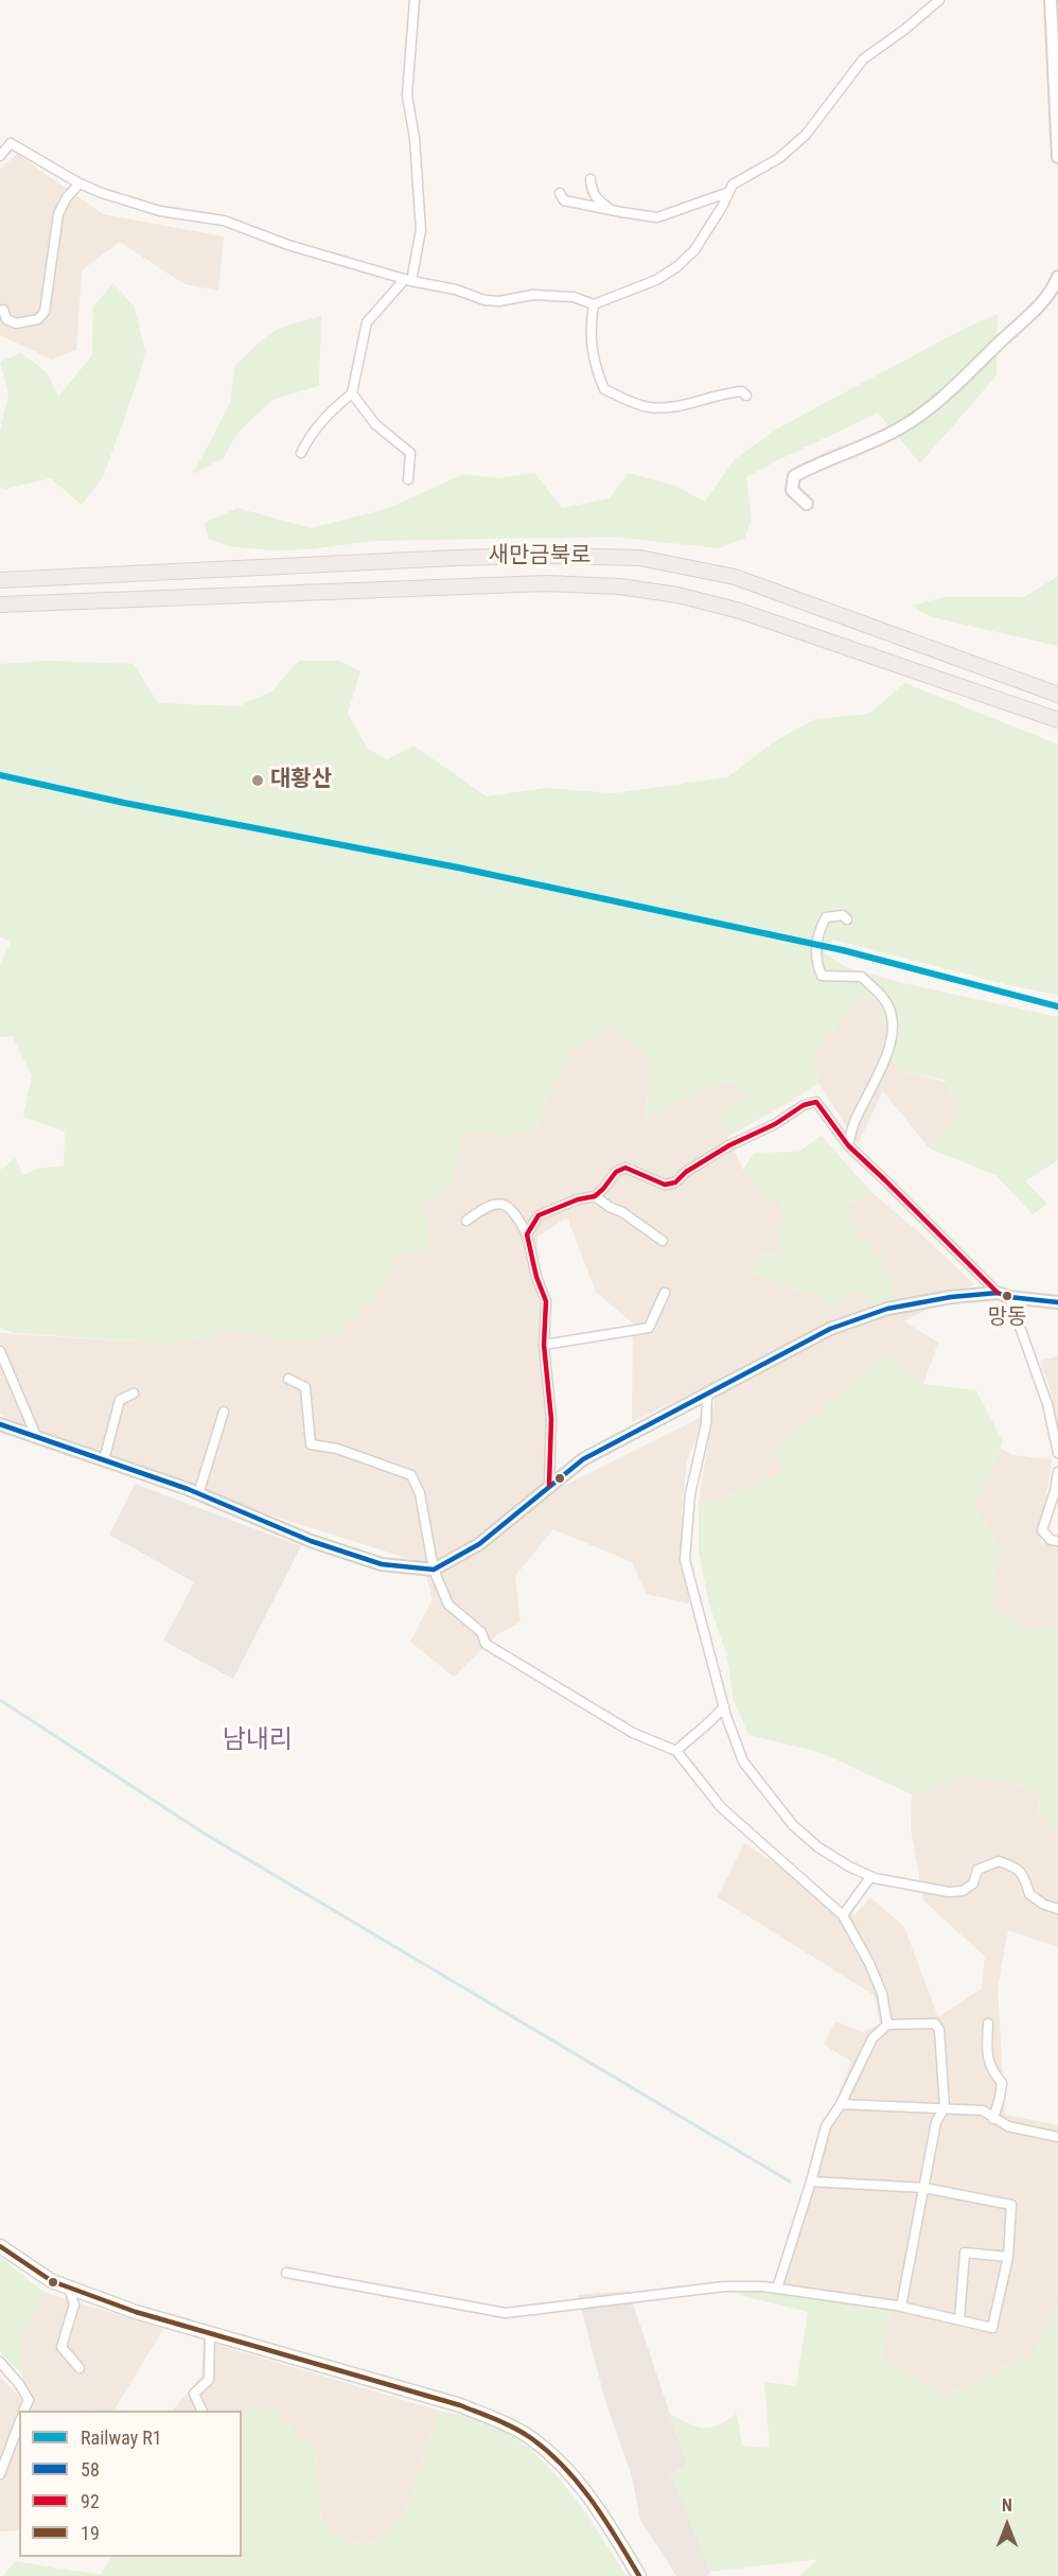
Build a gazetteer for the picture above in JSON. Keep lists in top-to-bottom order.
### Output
{
  "streets": {
    "highway": ["새만금북로"]
  },
  "districts": ["남내리"],
  "places": ["대황산", "망동"],
  "lines": [
    "rail line R1",
    "transit line 92",
    "transit line 58",
    "transit line 19"
  ],
  "legend": [
    "Railway R1",
    "58",
    "92",
    "19"
  ],
  "north": "top"
}
